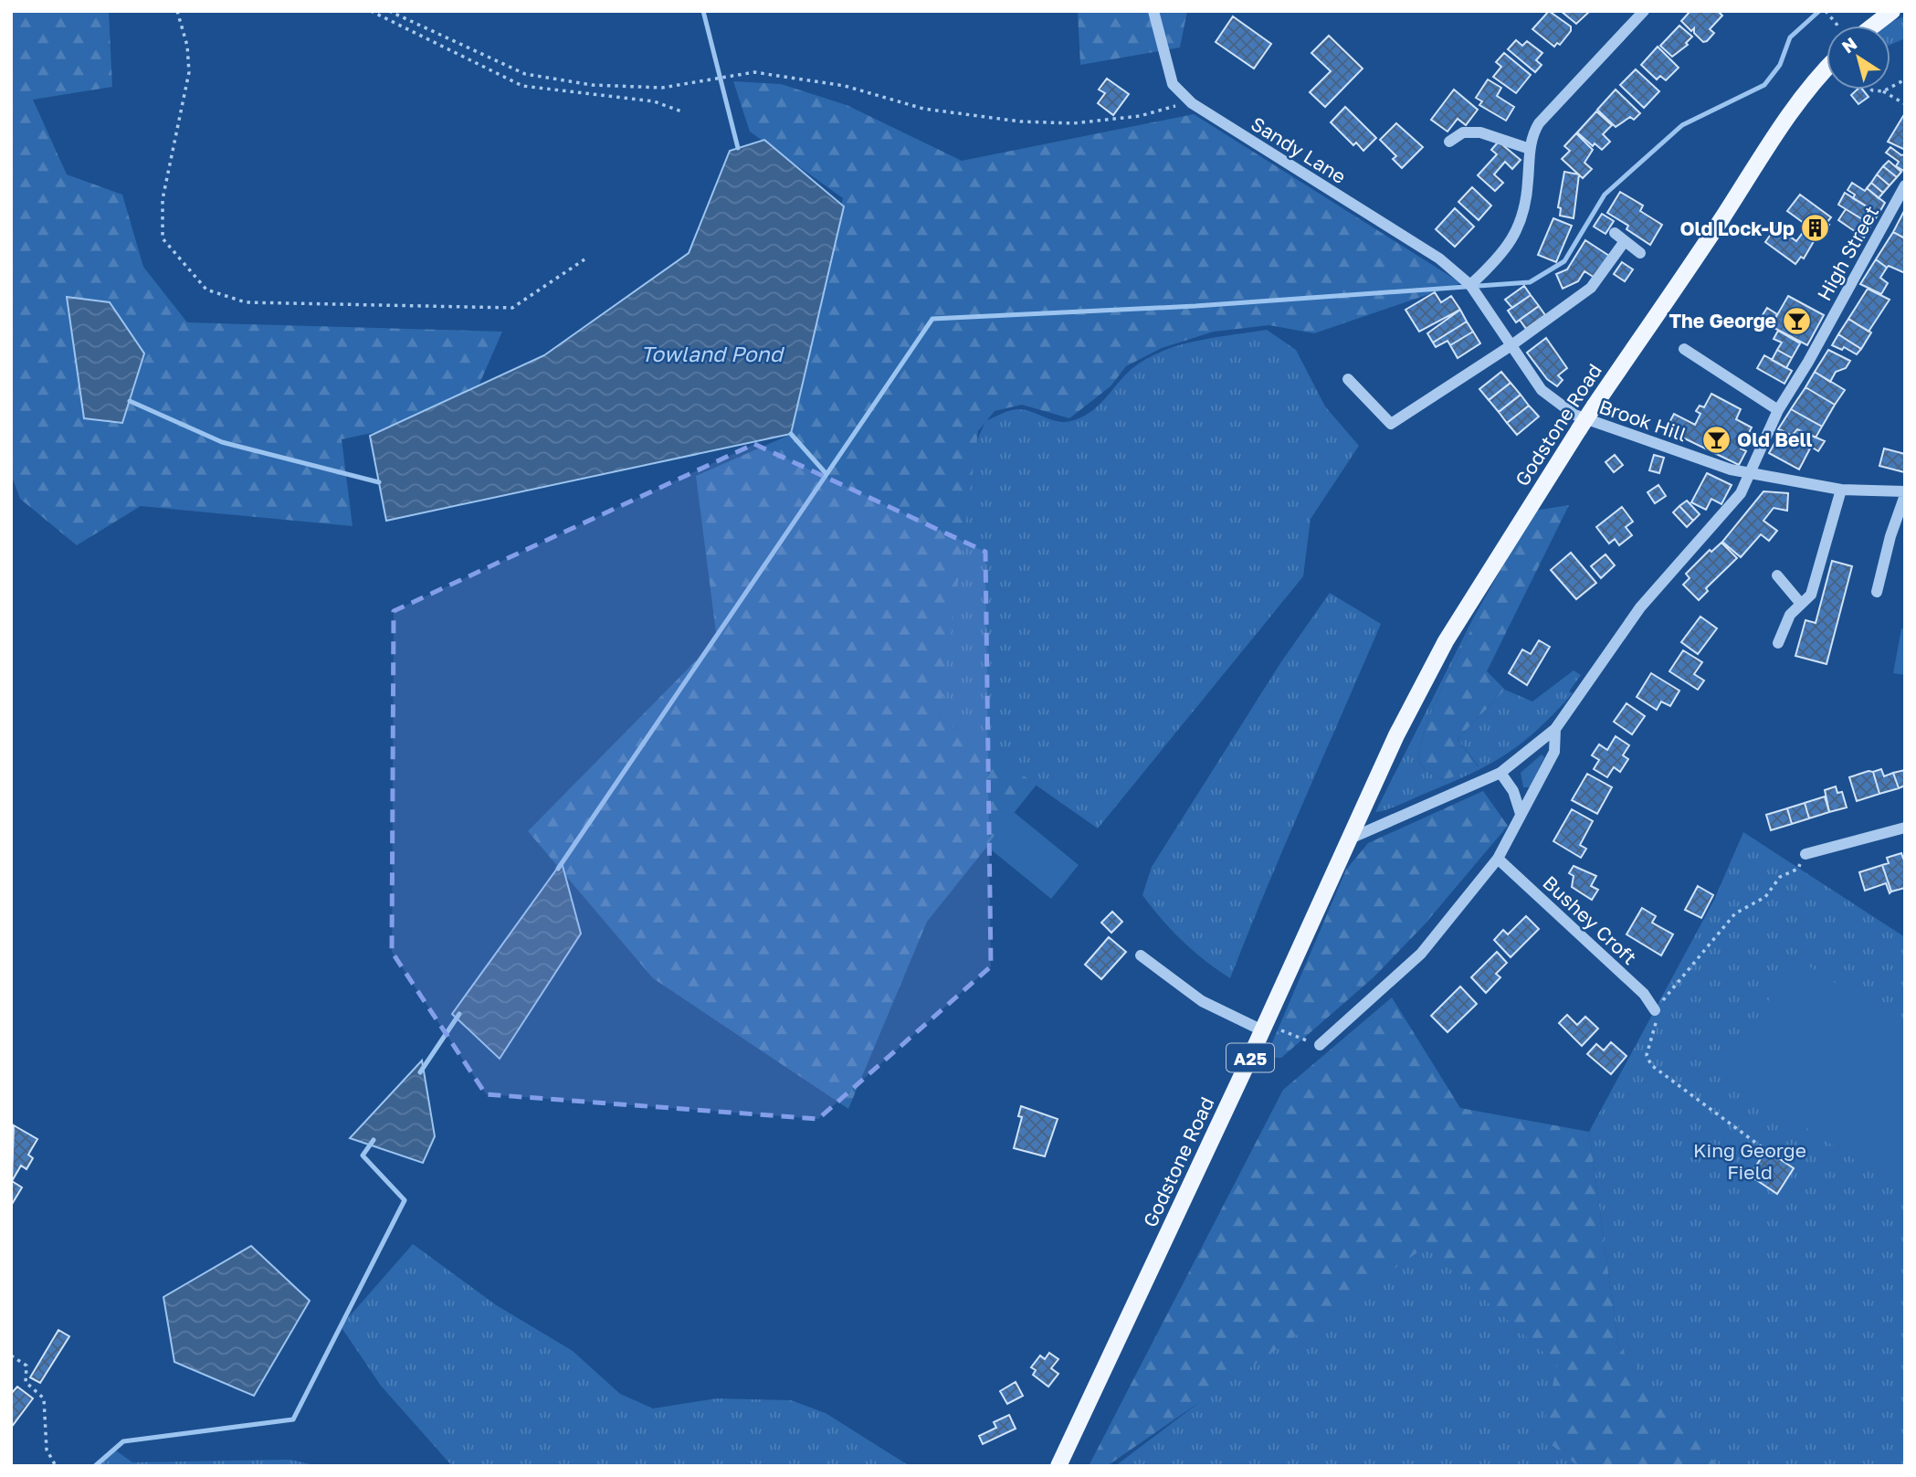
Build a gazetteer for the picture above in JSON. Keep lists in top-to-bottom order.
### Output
{
  "streets": {
    "main road": ["Godstone Road", "A25"],
    "street": [
      "Sandy Lane",
      "High Street",
      "Brook Hill",
      "Bushey Croft"
    ]
  },
  "crossings": [
    ["Sandy Lane", "Brook Hill"],
    ["High Street", "Brook Hill"]
  ],
  "water": ["Towland Pond"],
  "parks": ["King George Field"],
  "places": {
    "building": ["Old Lock-Up"],
    "bar": ["The George", "Old Bell"]
  },
  "north": "top left"
}
